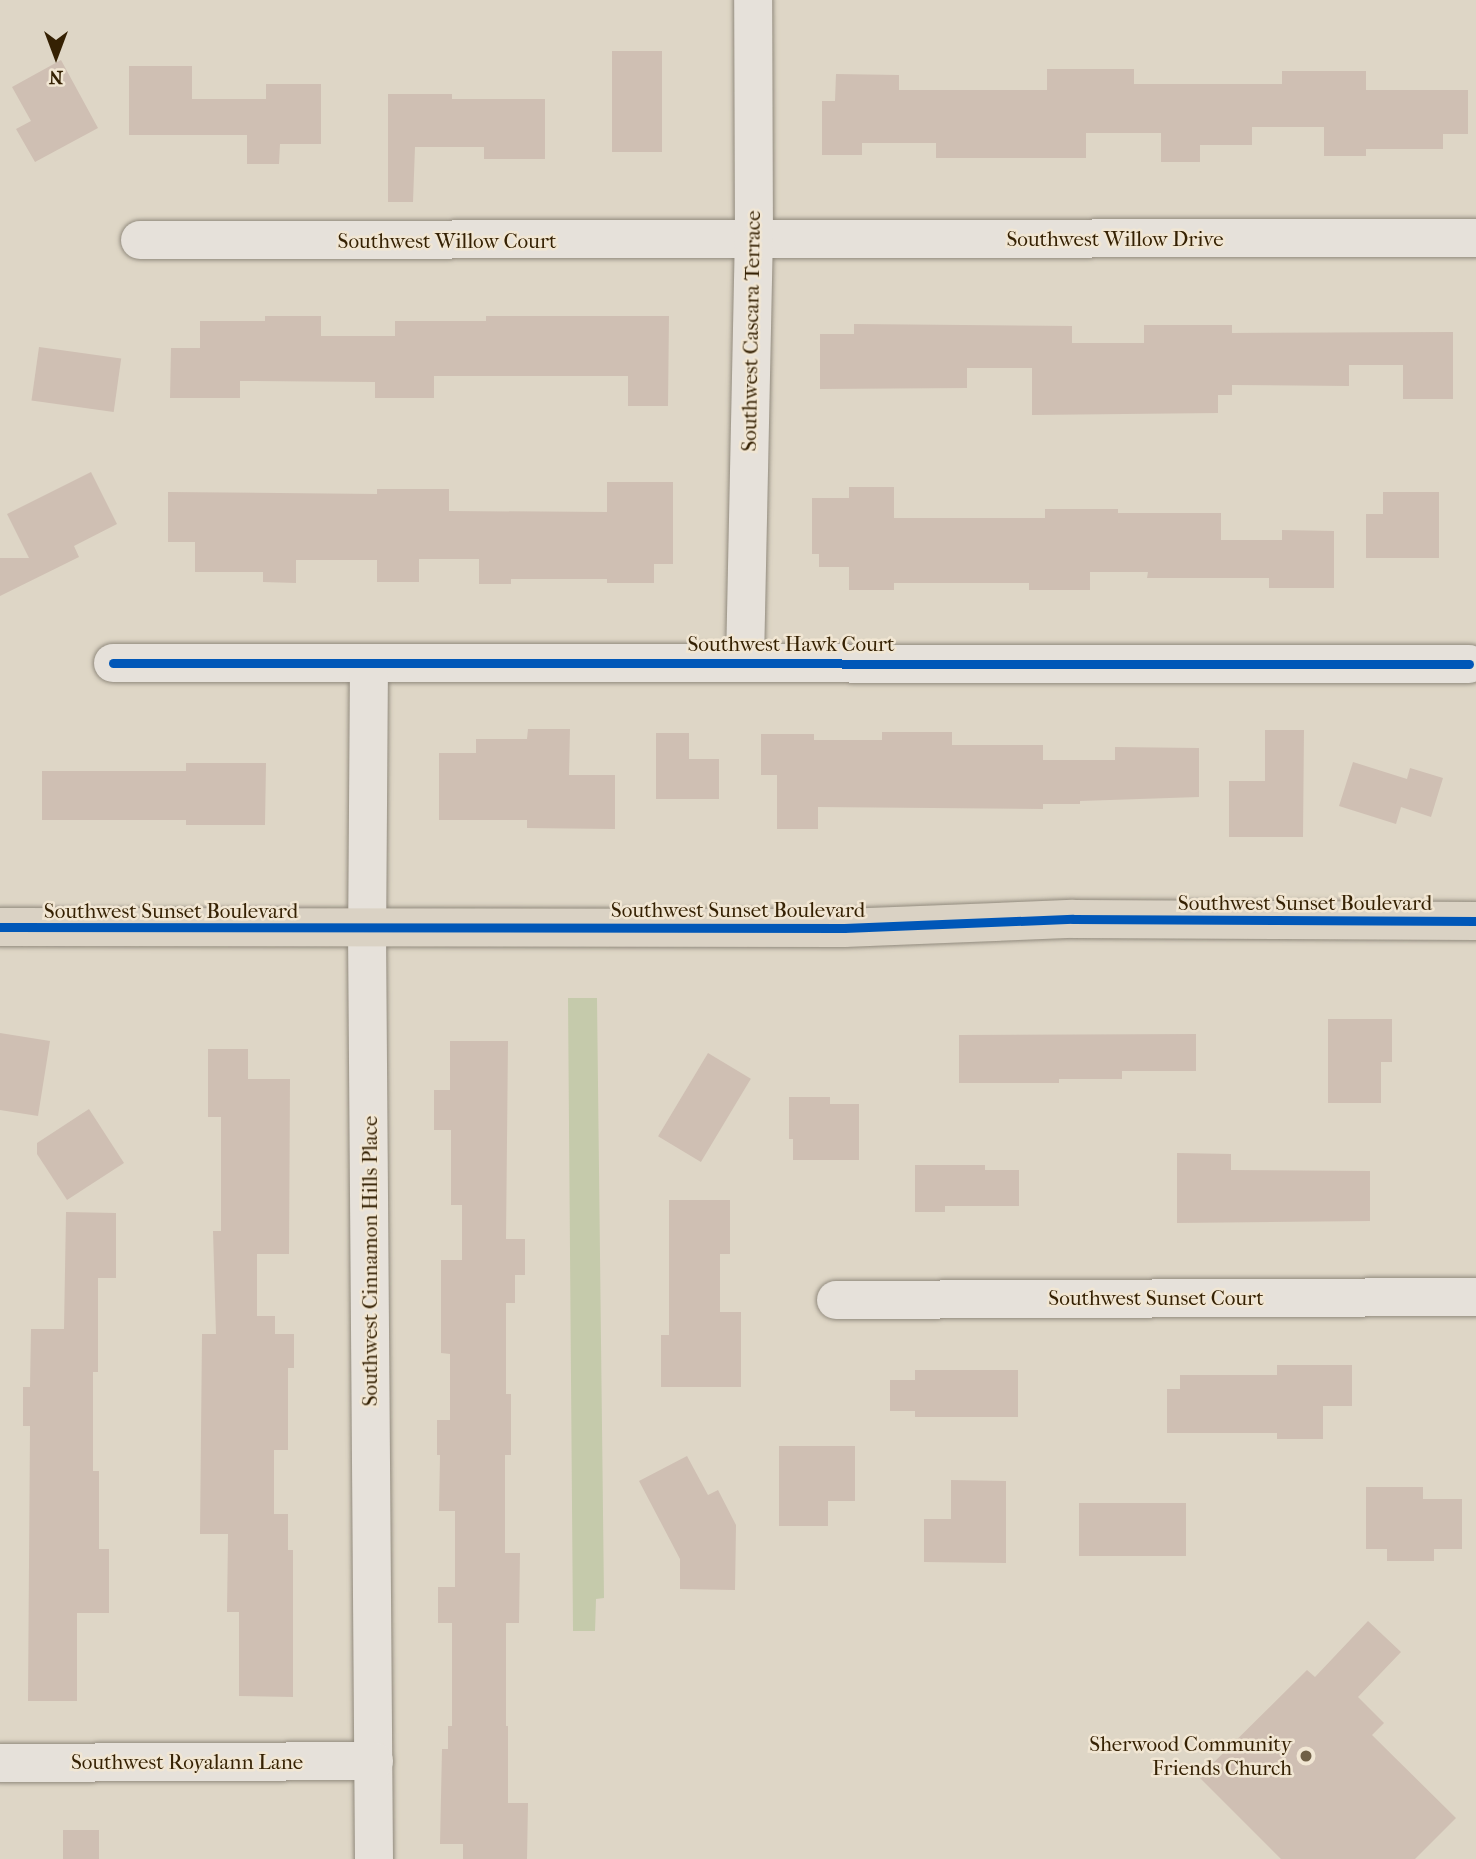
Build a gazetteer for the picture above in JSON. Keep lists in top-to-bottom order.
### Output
{
  "streets": {
    "main road": ["Southwest Sunset Boulevard"],
    "street": [
      "Southwest Willow Drive",
      "Southwest Willow Court",
      "Southwest Cascara Terrace",
      "Southwest Hawk Court",
      "Southwest Cinnamon Hills Place",
      "Southwest Sunset Court",
      "Southwest Royalann Lane"
    ]
  },
  "crossings": [
    ["Southwest Willow Drive", "Southwest Willow Court"],
    ["Southwest Willow Drive", "Southwest Cascara Terrace"],
    ["Southwest Willow Court", "Southwest Cascara Terrace"],
    ["Southwest Cascara Terrace", "Southwest Hawk Court"],
    ["Southwest Hawk Court", "Southwest Cinnamon Hills Place"],
    ["Southwest Sunset Boulevard", "Southwest Cinnamon Hills Place"],
    ["Southwest Cinnamon Hills Place", "Southwest Royalann Lane"]
  ],
  "places": ["Sherwood Community Friends Church"],
  "north": "bottom"
}
